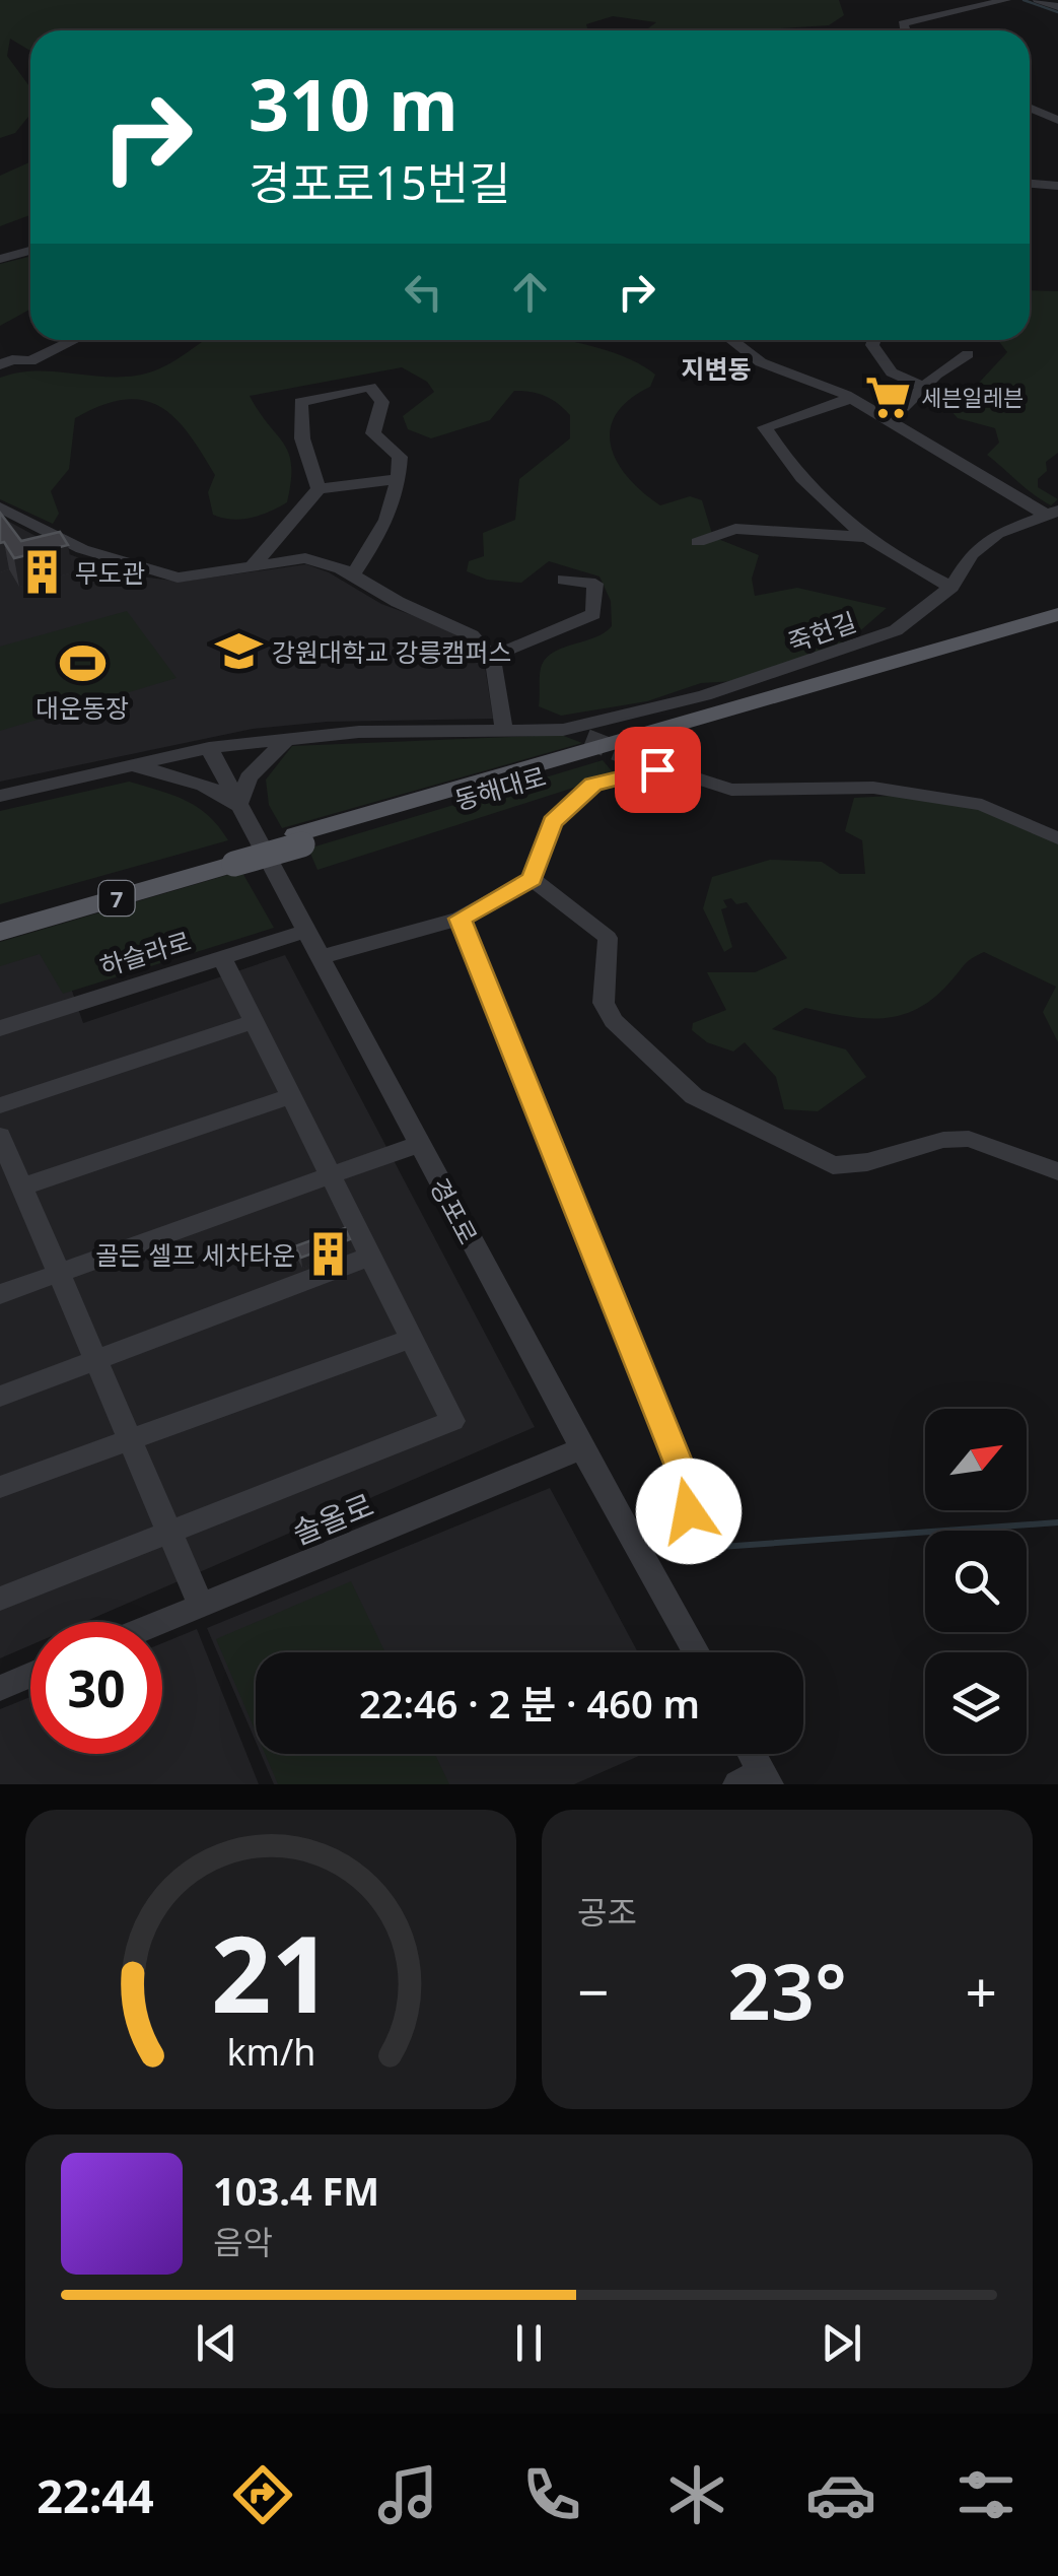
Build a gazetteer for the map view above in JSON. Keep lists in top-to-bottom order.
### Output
{
  "streets": {
    "main road": ["동해대로", "7"],
    "street": [
      "죽헌길",
      "하슬라로",
      "경포로",
      "솔올로"
    ]
  },
  "crossings": [
    ["하슬라로", "경포로"],
    ["경포로", "솔올로"]
  ],
  "districts": ["지변동"],
  "places": {
    "supermarket": ["세븐일레븐"],
    "building": ["무도관", "골든 셀프 세차타운"],
    "school or university": ["강원대학교 강릉캠퍼스"],
    "sports": ["대운동장"]
  },
  "north": "top right",
  "page": {
    "turn": ["310 m", "경포로15번길"],
    "limit": "30",
    "trip": "22:46 · 2 분 · 460 m",
    "tile": "공조",
    "heat": ["−", "23°", "+"],
    "song": ["103.4 FM", "음악"],
    "tabs": "22:44",
    "gauge": ["21", "km/h"]
  }
}
